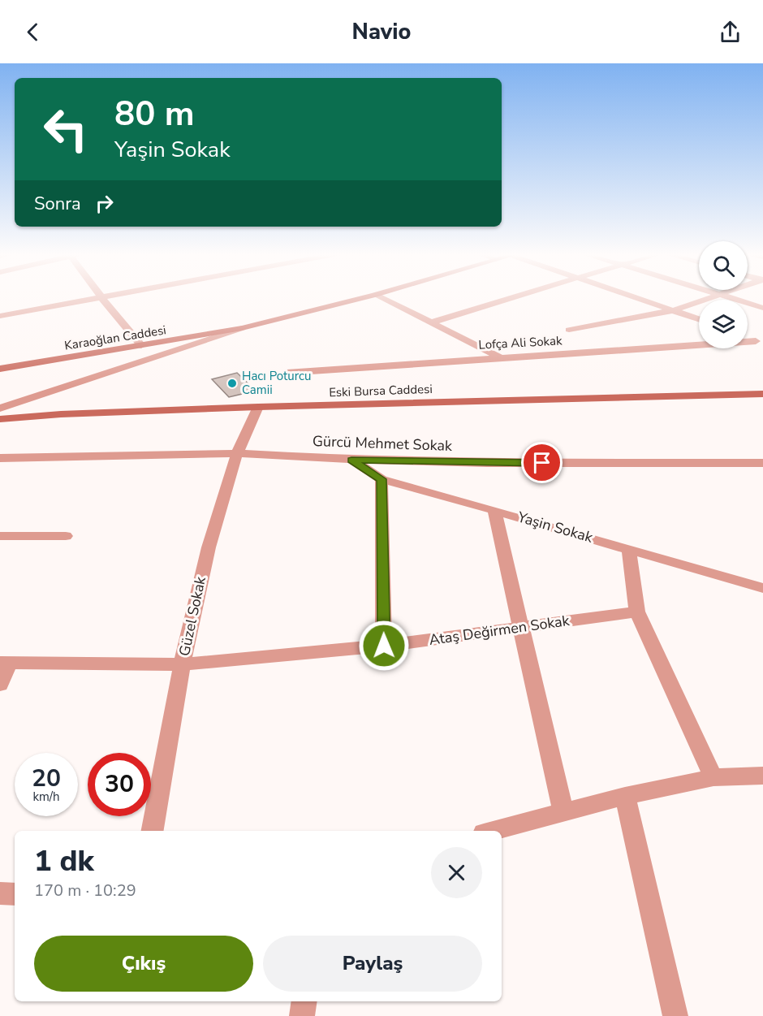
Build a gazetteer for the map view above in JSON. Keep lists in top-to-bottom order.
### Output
{
  "streets": {
    "street": [
      "Karaoğlan Caddesi",
      "Lofça Ali Sokak",
      "Eski Bursa Caddesi",
      "Gürcü Mehmet Sokak",
      "Yaşin Sokak",
      "Güzel Sokak",
      "Ataş Değirmen Sokak"
    ]
  },
  "crossings": [
    ["Eski Bursa Caddesi", "Güzel Sokak"],
    ["Gürcü Mehmet Sokak", "Yaşin Sokak"],
    ["Gürcü Mehmet Sokak", "Güzel Sokak"],
    ["Güzel Sokak", "Ataş Değirmen Sokak"]
  ],
  "places": ["Hacı Poturcu Camii"],
  "page": {
    "header": "Navio",
    "turn": ["80 m", "Yaşin Sokak"],
    "then": "Sonra",
    "speed": "20 km/h",
    "limit": "30",
    "heading": ["1 dk", "170 m · 10:29"],
    "buttons": ["Çıkış", "Paylaş"]
  }
}
